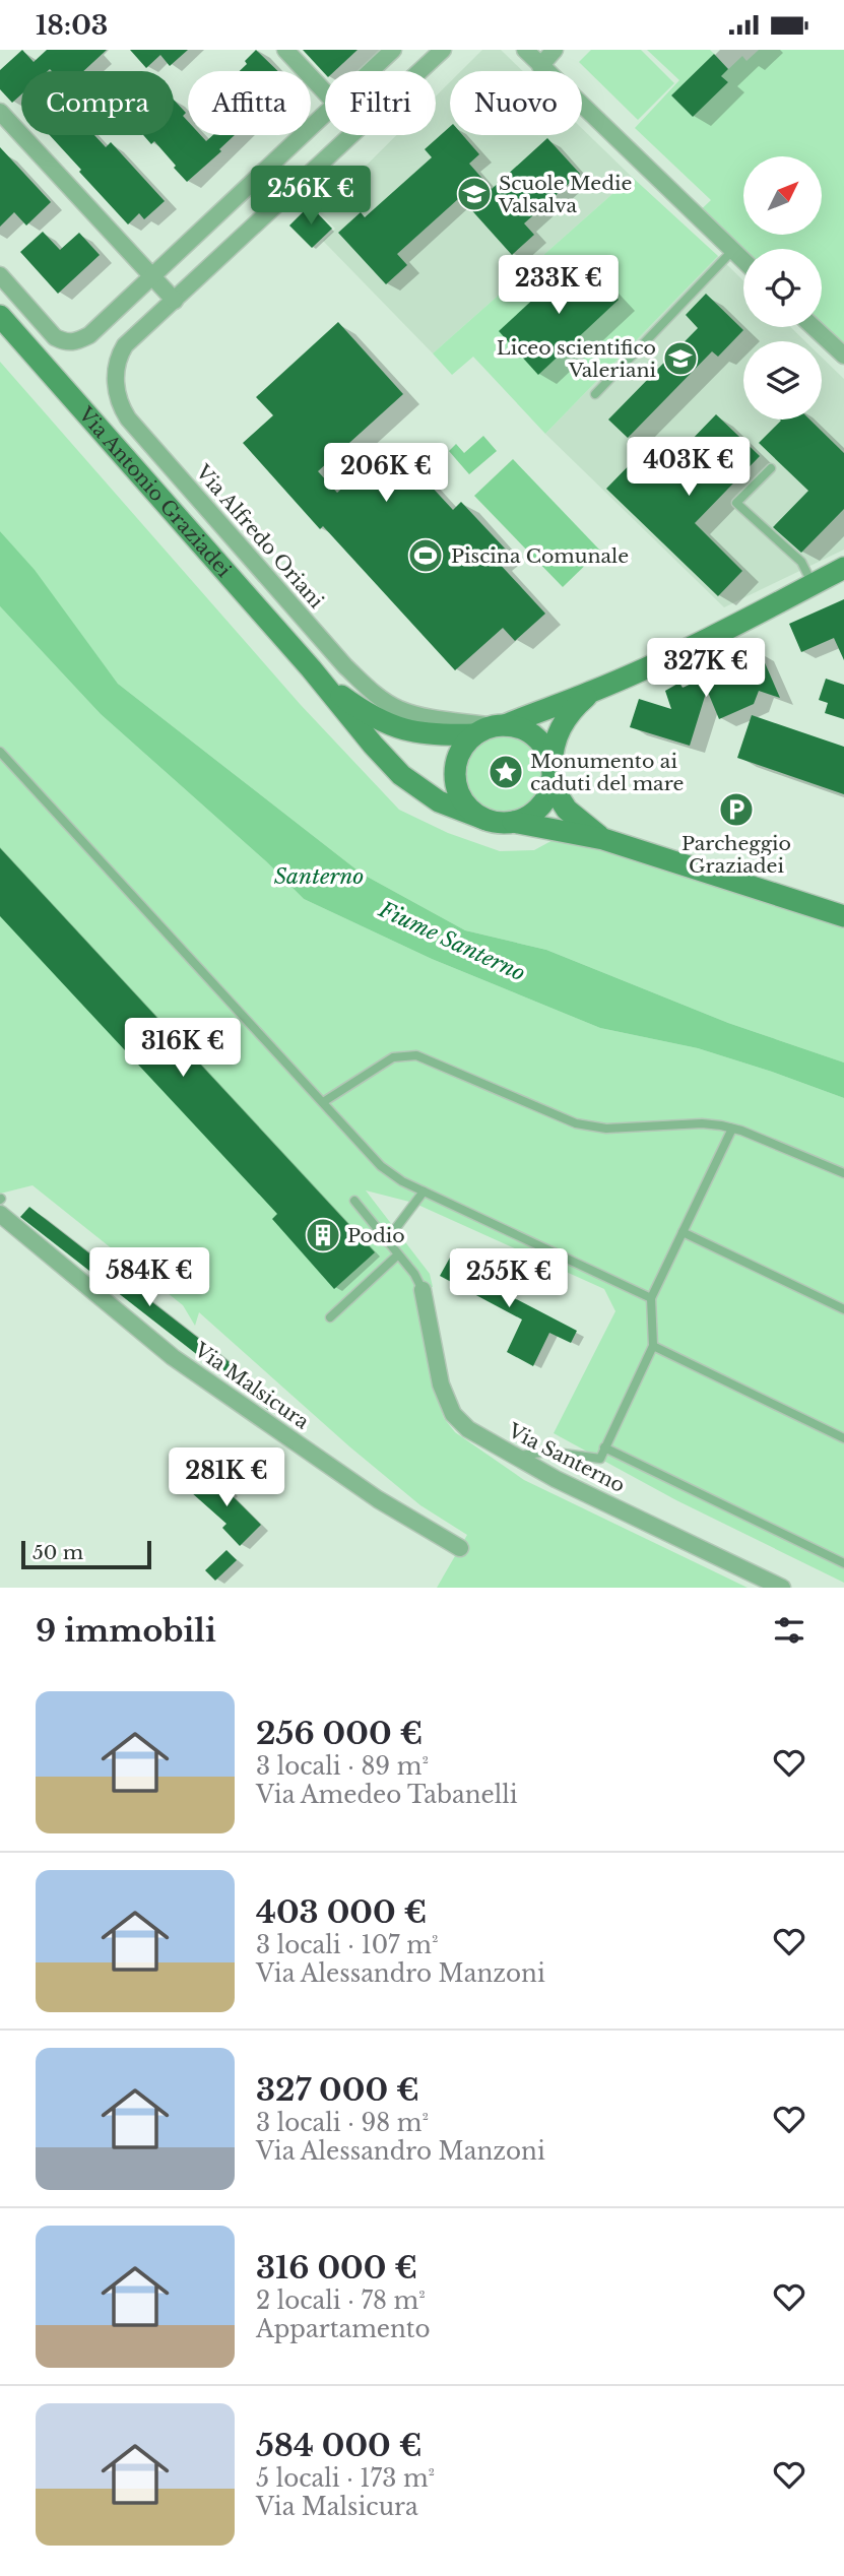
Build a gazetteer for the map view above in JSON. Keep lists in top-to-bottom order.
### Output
{
  "streets": {
    "street": [
      "Via Antonio Graziadei",
      "Via Alfredo Oriani",
      "Via Malsicura",
      "Via Santerno"
    ]
  },
  "crossings": [
    ["Via Antonio Graziadei", "Via Alfredo Oriani"]
  ],
  "water": ["Santerno", "Fiume Santerno"],
  "places": {
    "school or university": ["Scuole Medie Valsalva", "Liceo scientifico Valeriani"],
    "sports": ["Piscina Comunale"],
    "place": ["Monumento ai caduti del mare"],
    "parking": ["Parcheggio Graziadei"],
    "building": ["Podio"]
  },
  "scale_bar": "50 m",
  "north": "top right",
  "page": {
    "status": "18:03",
    "chip": [
      "Compra",
      "Affitta",
      "Filtri",
      "Nuovo"
    ],
    "price": [
      "256K €",
      "233K €",
      "403K €",
      "206K €",
      "327K €",
      "316K €",
      "584K €",
      "255K €",
      "281K €"
    ],
    "scale": "50 m",
    "heading": "9 immobili",
    "list": [
      {
        "name": "256 000 €",
        "note": "3 locali · 89 m² · Via Amedeo Tabanelli"
      },
      {
        "name": "403 000 €",
        "note": "3 locali · 107 m² · Via Alessandro Manzoni"
      },
      {
        "name": "327 000 €",
        "note": "3 locali · 98 m² · Via Alessandro Manzoni"
      },
      {
        "name": "316 000 €",
        "note": "2 locali · 78 m² · Appartamento"
      },
      {
        "name": "584 000 €",
        "note": "5 locali · 173 m² · Via Malsicura"
      }
    ]
  }
}
